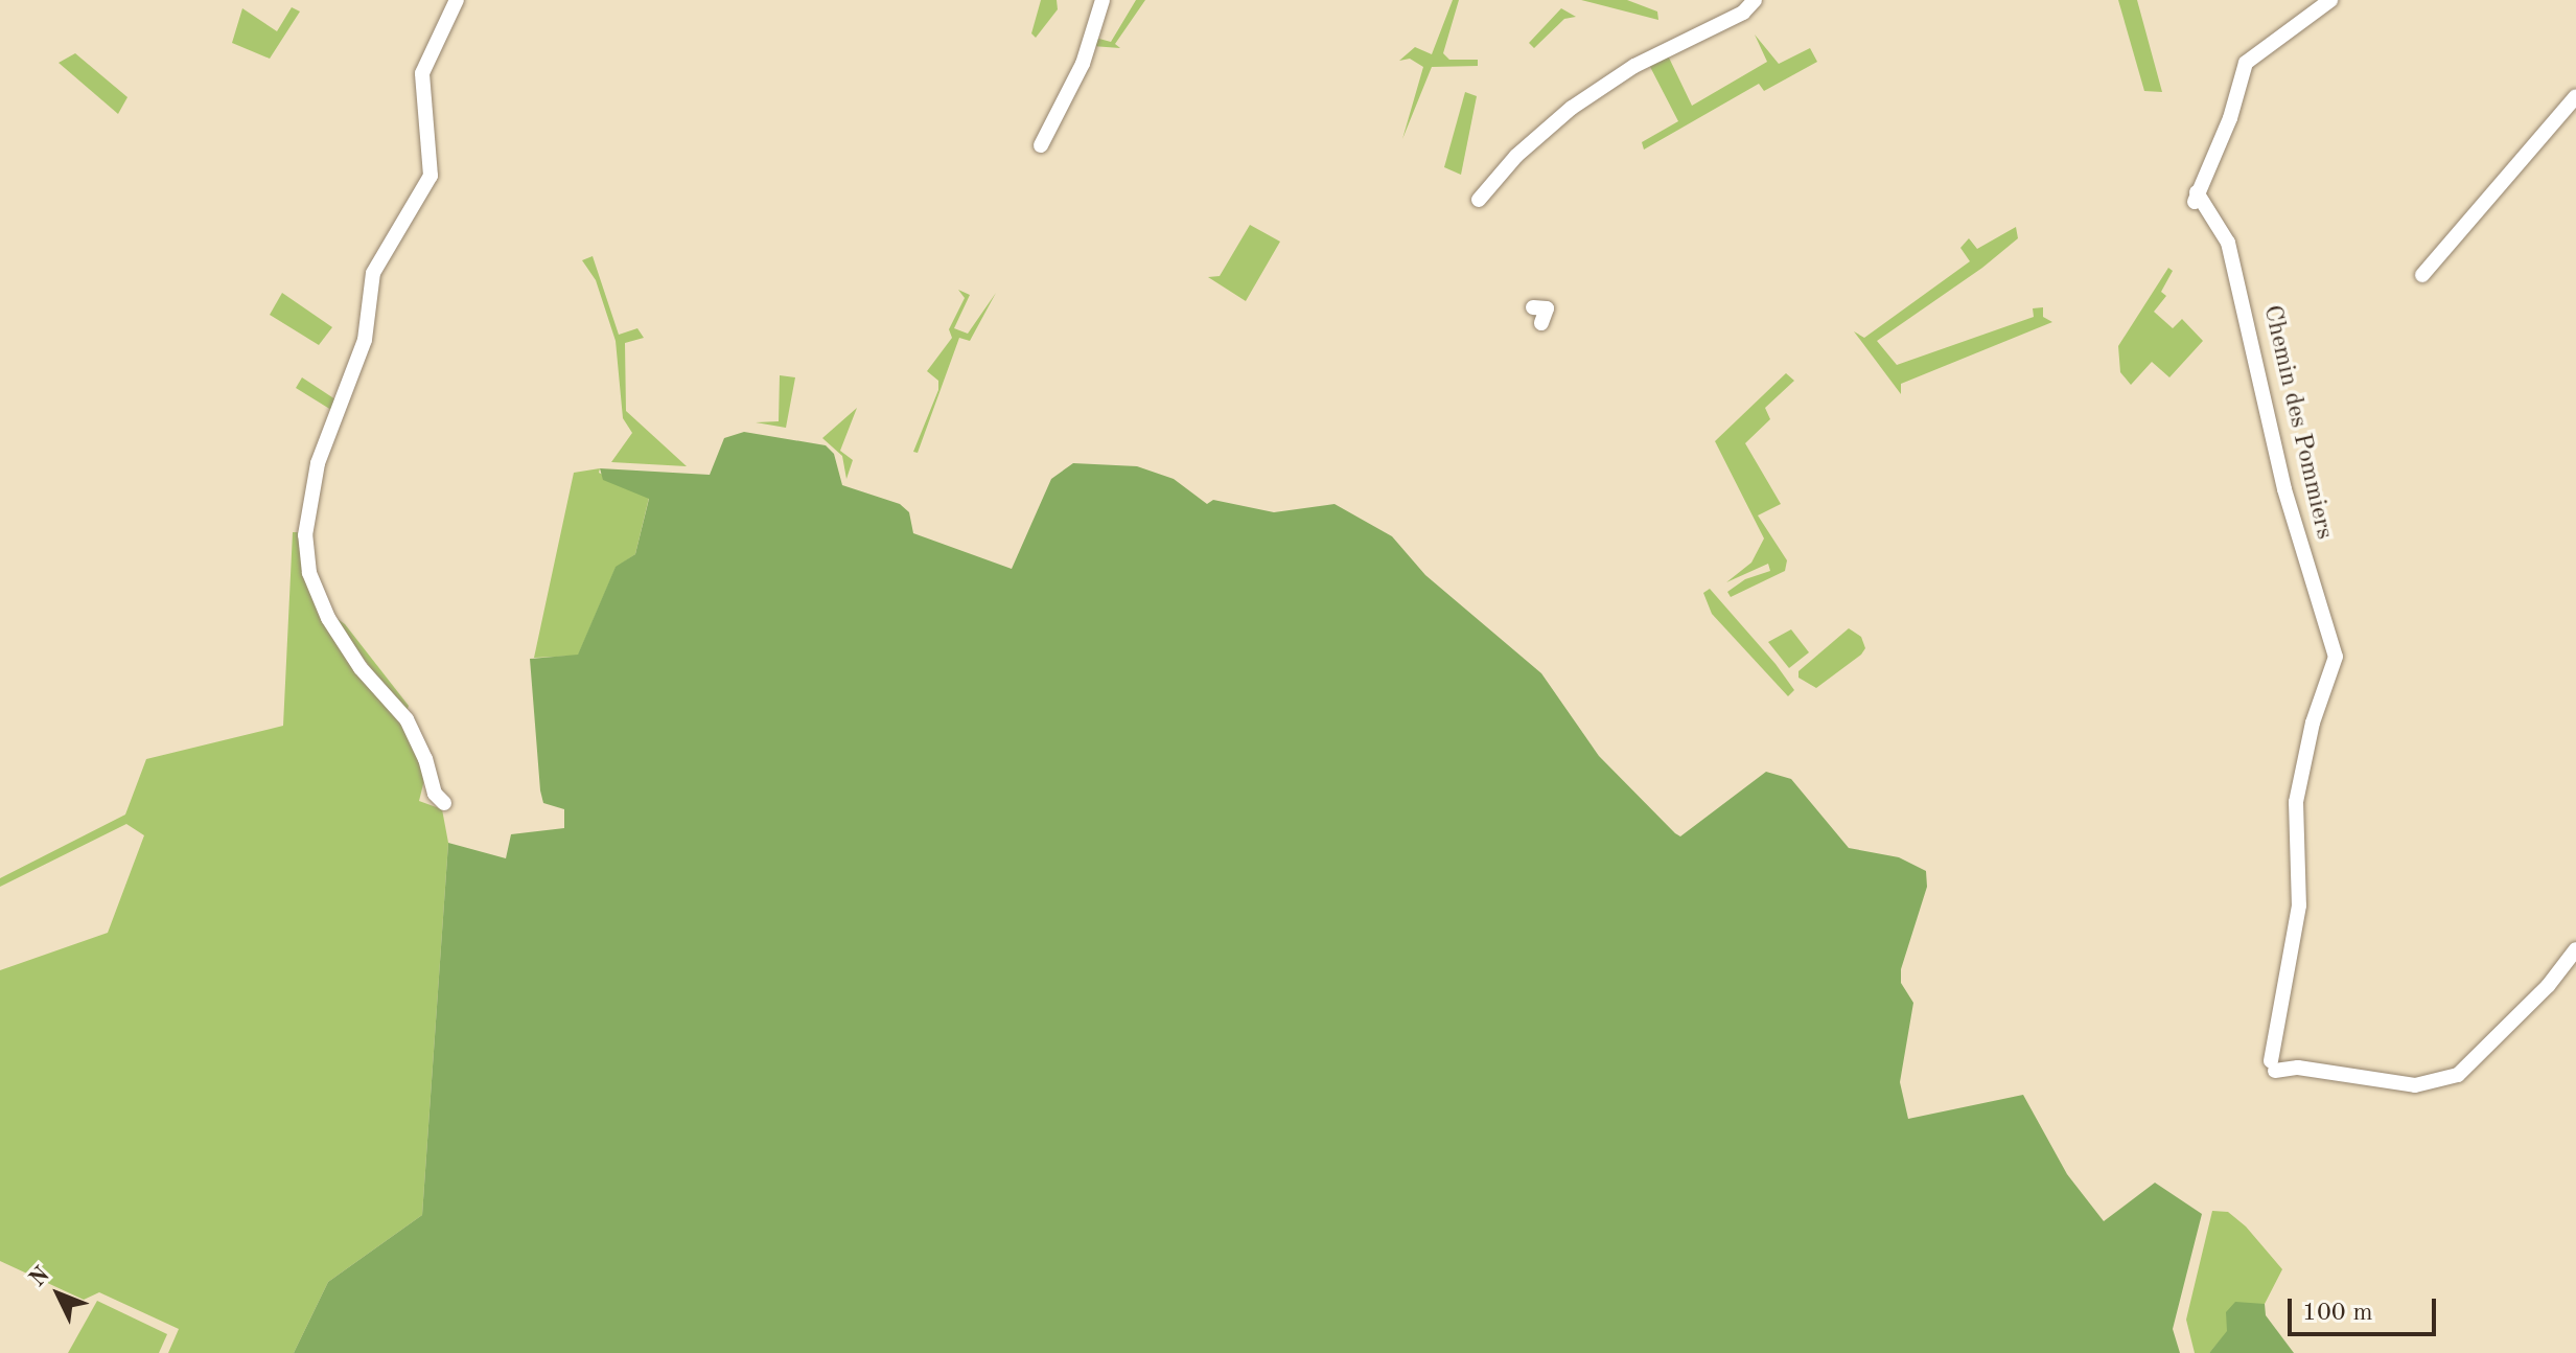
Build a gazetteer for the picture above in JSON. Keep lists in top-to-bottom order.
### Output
{
  "streets": {
    "street": ["Chemin des Pommiers"]
  },
  "scale_bar": "100 m",
  "north": "top left"
}
